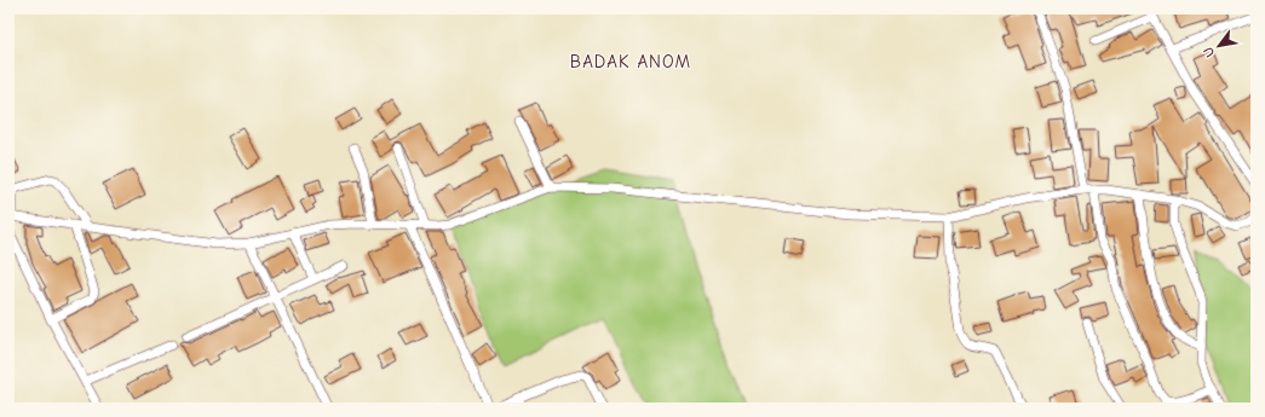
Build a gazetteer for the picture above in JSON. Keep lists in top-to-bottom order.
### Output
{
  "districts": ["BADAK ANOM"],
  "north": "bottom left"
}
